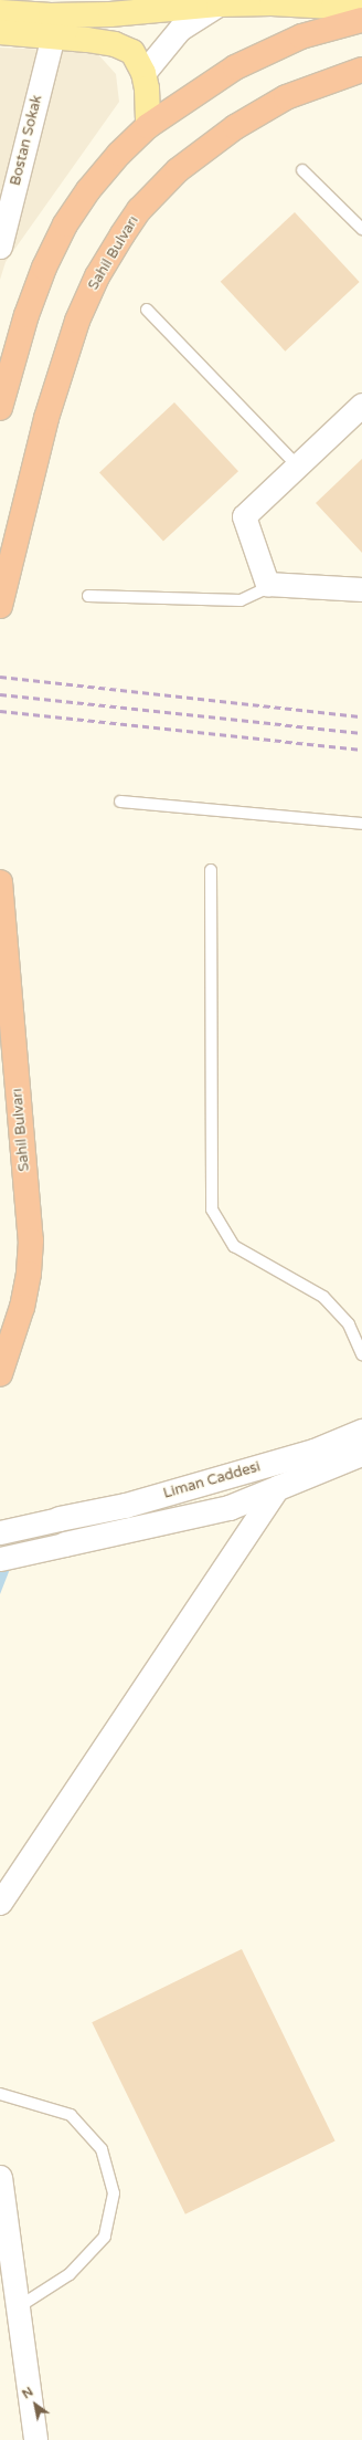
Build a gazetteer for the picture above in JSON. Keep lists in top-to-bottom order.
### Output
{
  "streets": {
    "highway": ["Sahil Bulvarı"],
    "street": ["Bostan Sokak", "Liman Caddesi"]
  },
  "north": "top left"
}
